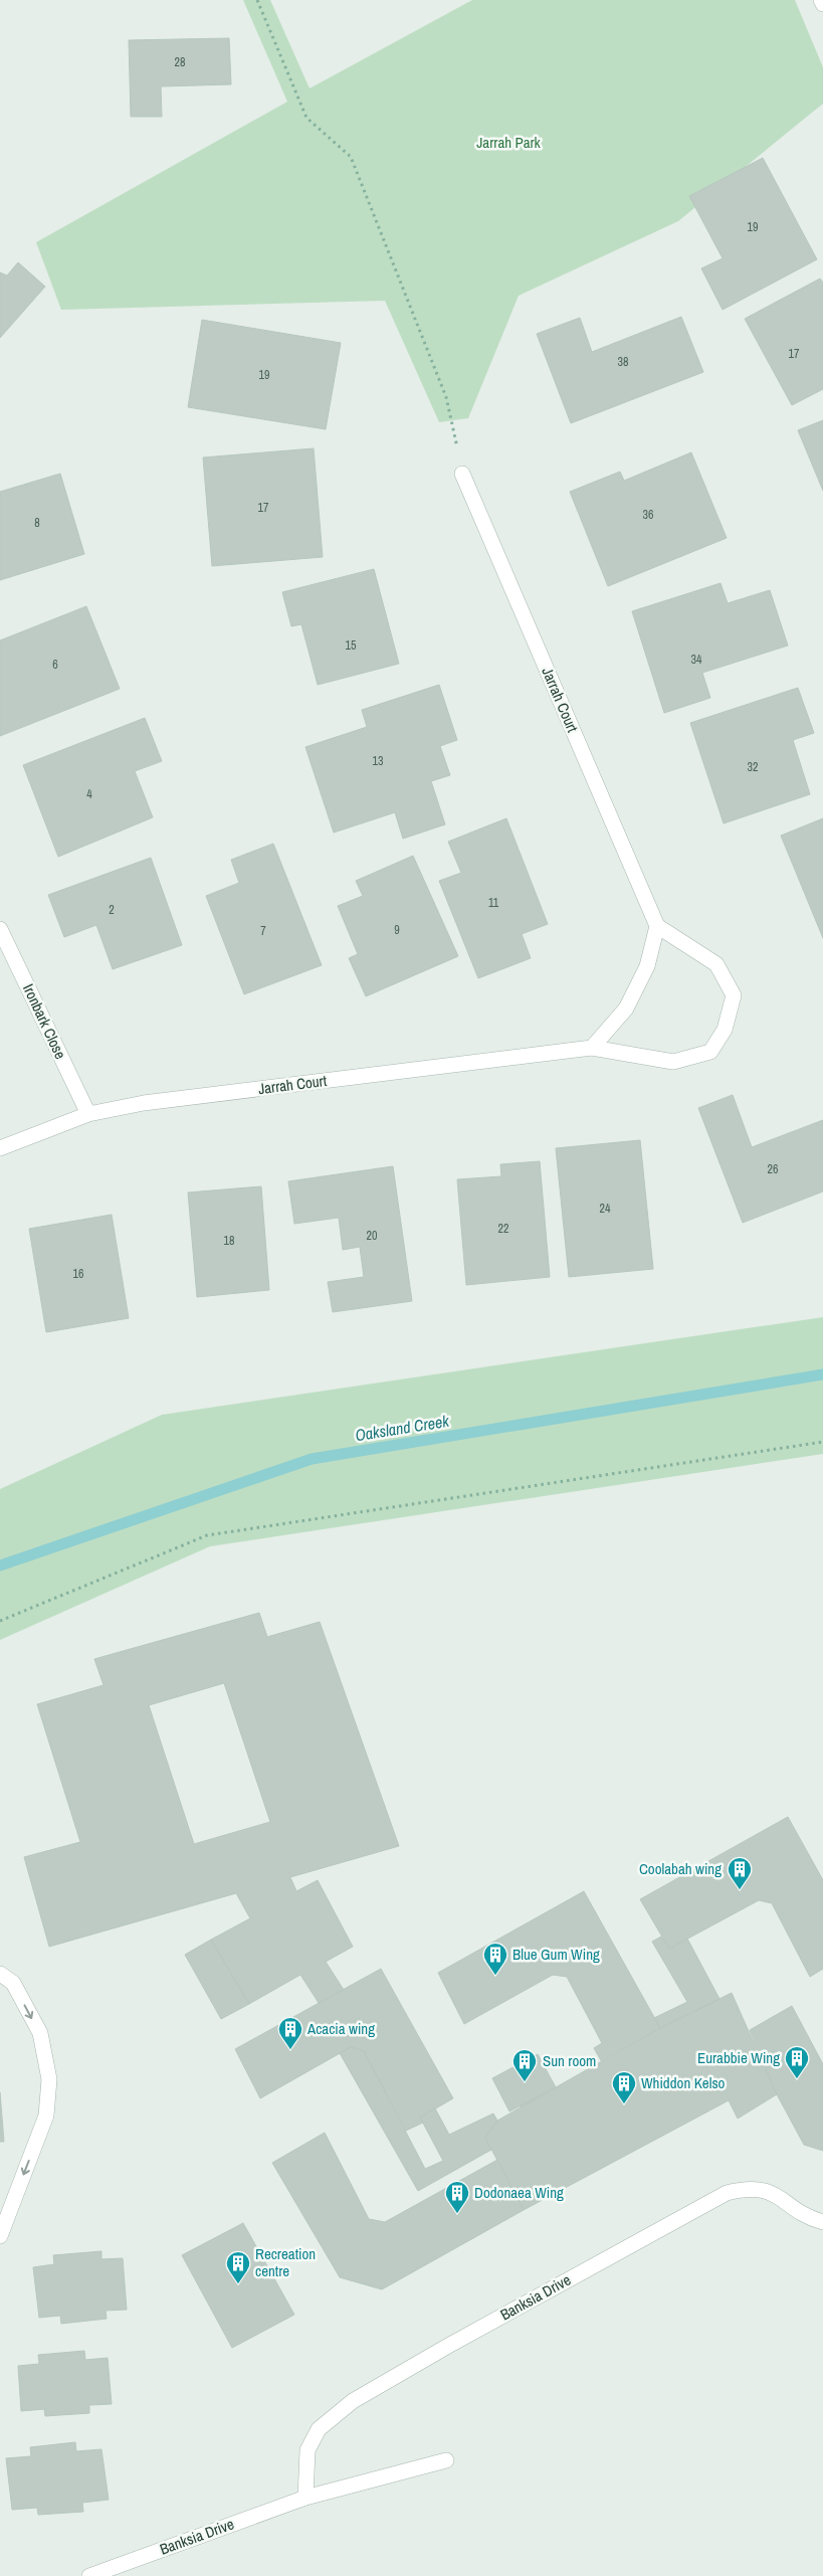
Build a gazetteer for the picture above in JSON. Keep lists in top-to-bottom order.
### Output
{
  "streets": {
    "street": ["Jarrah Court", "Ironbark Close", "Banksia Drive"]
  },
  "crossings": [
    ["Jarrah Court", "Ironbark Close"]
  ],
  "water": ["Oaksland Creek"],
  "parks": ["Jarrah Park"],
  "places": {
    "building": [
      "Coolabah wing",
      "Blue Gum Wing",
      "Acacia wing",
      "Eurabbie Wing",
      "Sun room",
      "Whiddon Kelso",
      "Dodonaea Wing",
      "Recreation centre"
    ]
  },
  "house_numbers": [
    "28",
    "19",
    "17",
    "38",
    "19",
    "17",
    "36",
    "8",
    "15",
    "34",
    "6",
    "13",
    "32",
    "4",
    "11",
    "2",
    "9",
    "7",
    "26",
    "24",
    "22",
    "20",
    "18",
    "16"
  ]
}
